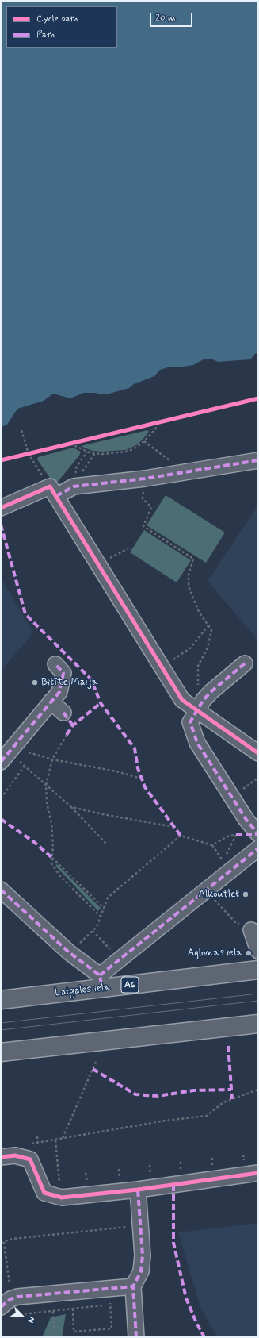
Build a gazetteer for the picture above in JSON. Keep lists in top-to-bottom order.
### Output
{
  "streets": {
    "highway": ["A6", "Latgales iela"]
  },
  "places": ["Bitīte Maija", "Alkoutlet", "Aglonas iela"],
  "legend": ["Cycle path", "Path"],
  "scale_bar": "20 m",
  "north": "bottom right"
}
